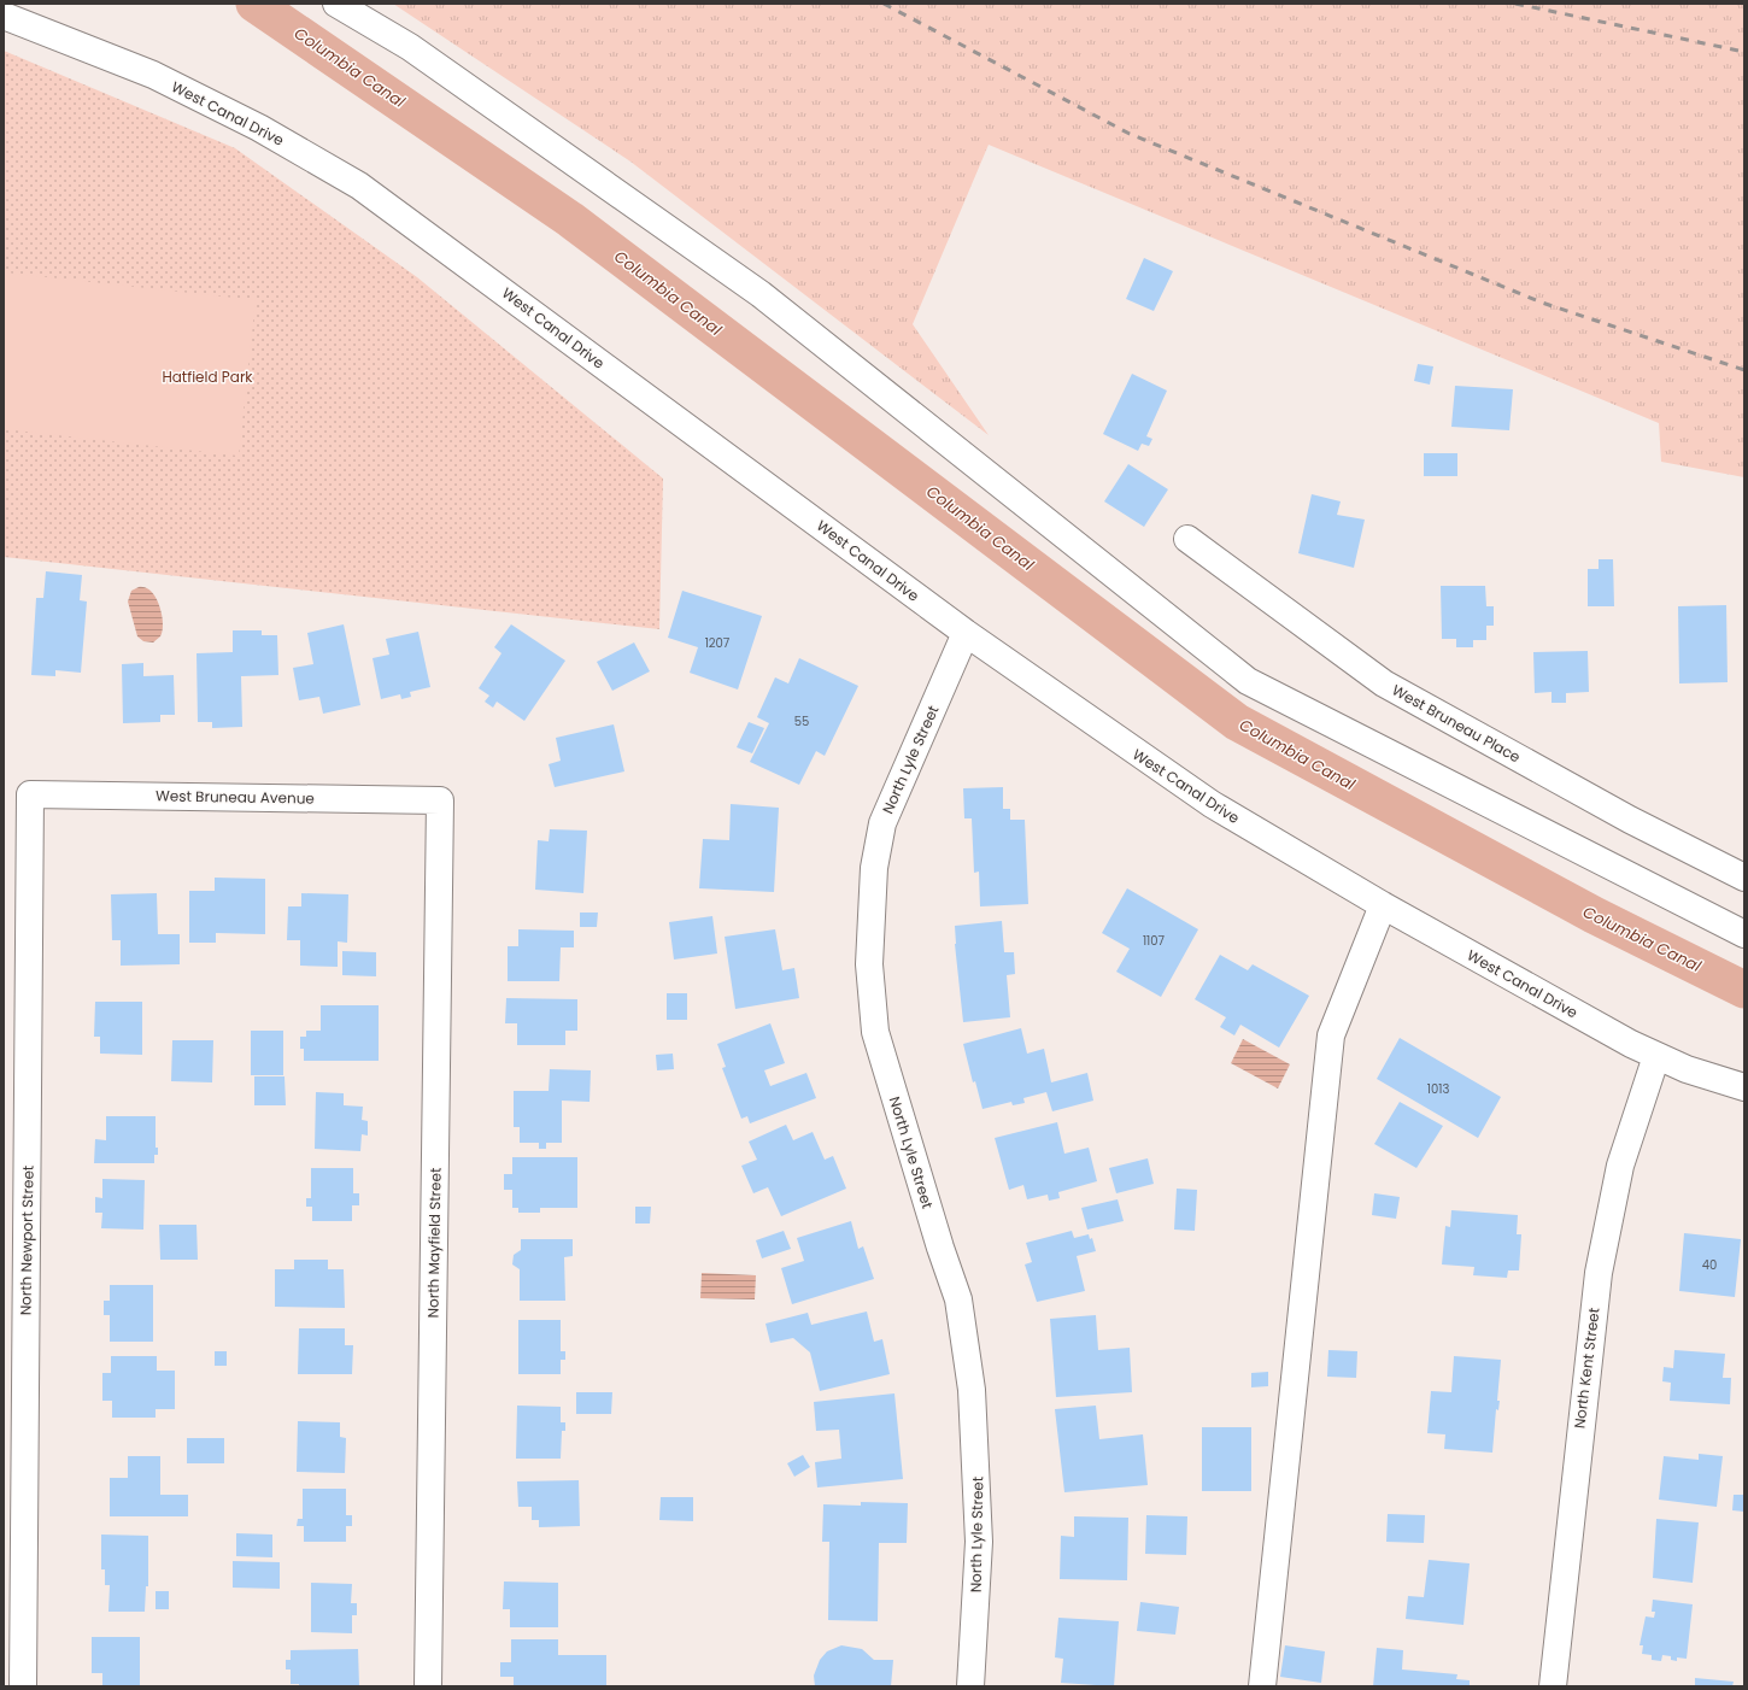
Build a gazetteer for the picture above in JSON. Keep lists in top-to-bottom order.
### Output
{
  "streets": {
    "street": [
      "West Canal Drive",
      "West Bruneau Place",
      "North Lyle Street",
      "West Bruneau Avenue",
      "North Newport Street",
      "North Mayfield Street",
      "North Kent Street"
    ]
  },
  "crossings": [
    ["West Canal Drive", "North Lyle Street"],
    ["West Canal Drive", "North Kent Street"],
    ["West Bruneau Avenue", "North Newport Street"],
    ["West Bruneau Avenue", "North Mayfield Street"]
  ],
  "water": ["Columbia Canal"],
  "parks": ["Hatfield Park"],
  "house_numbers": [
    "1207",
    "55",
    "1107",
    "1013",
    "40"
  ]
}
